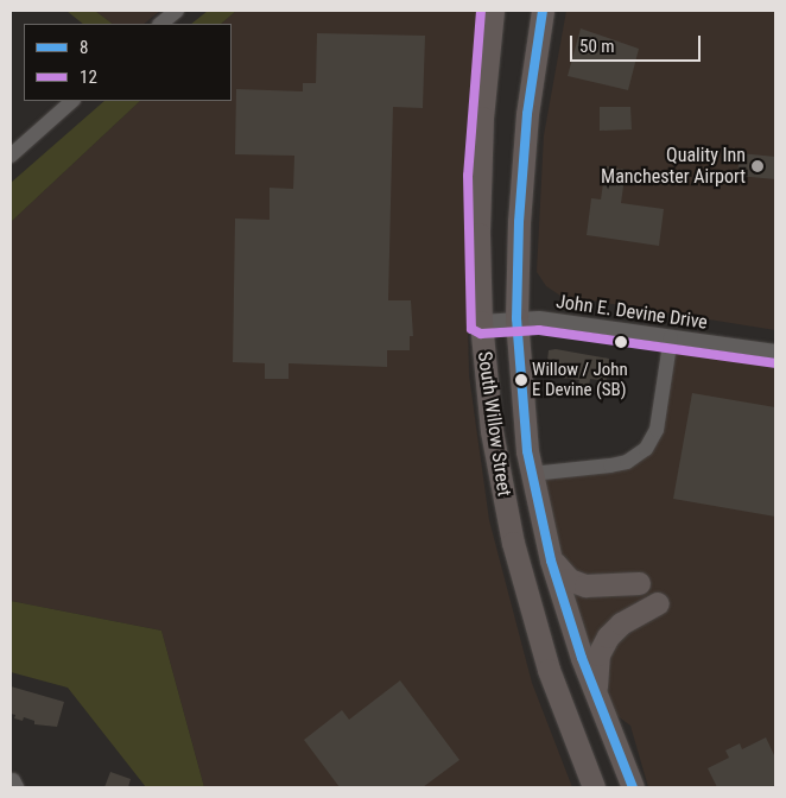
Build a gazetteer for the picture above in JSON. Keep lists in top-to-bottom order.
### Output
{
  "streets": {
    "main road": ["South Willow Street"],
    "street": ["John E. Devine Drive"]
  },
  "crossings": [
    ["John E. Devine Drive", "South Willow Street"]
  ],
  "places": ["Quality Inn Manchester Airport", "Willow / John E Devine (SB)"],
  "lines": ["transit line 8", "transit line 12"],
  "legend": ["8", "12"],
  "scale_bar": "50 m"
}
